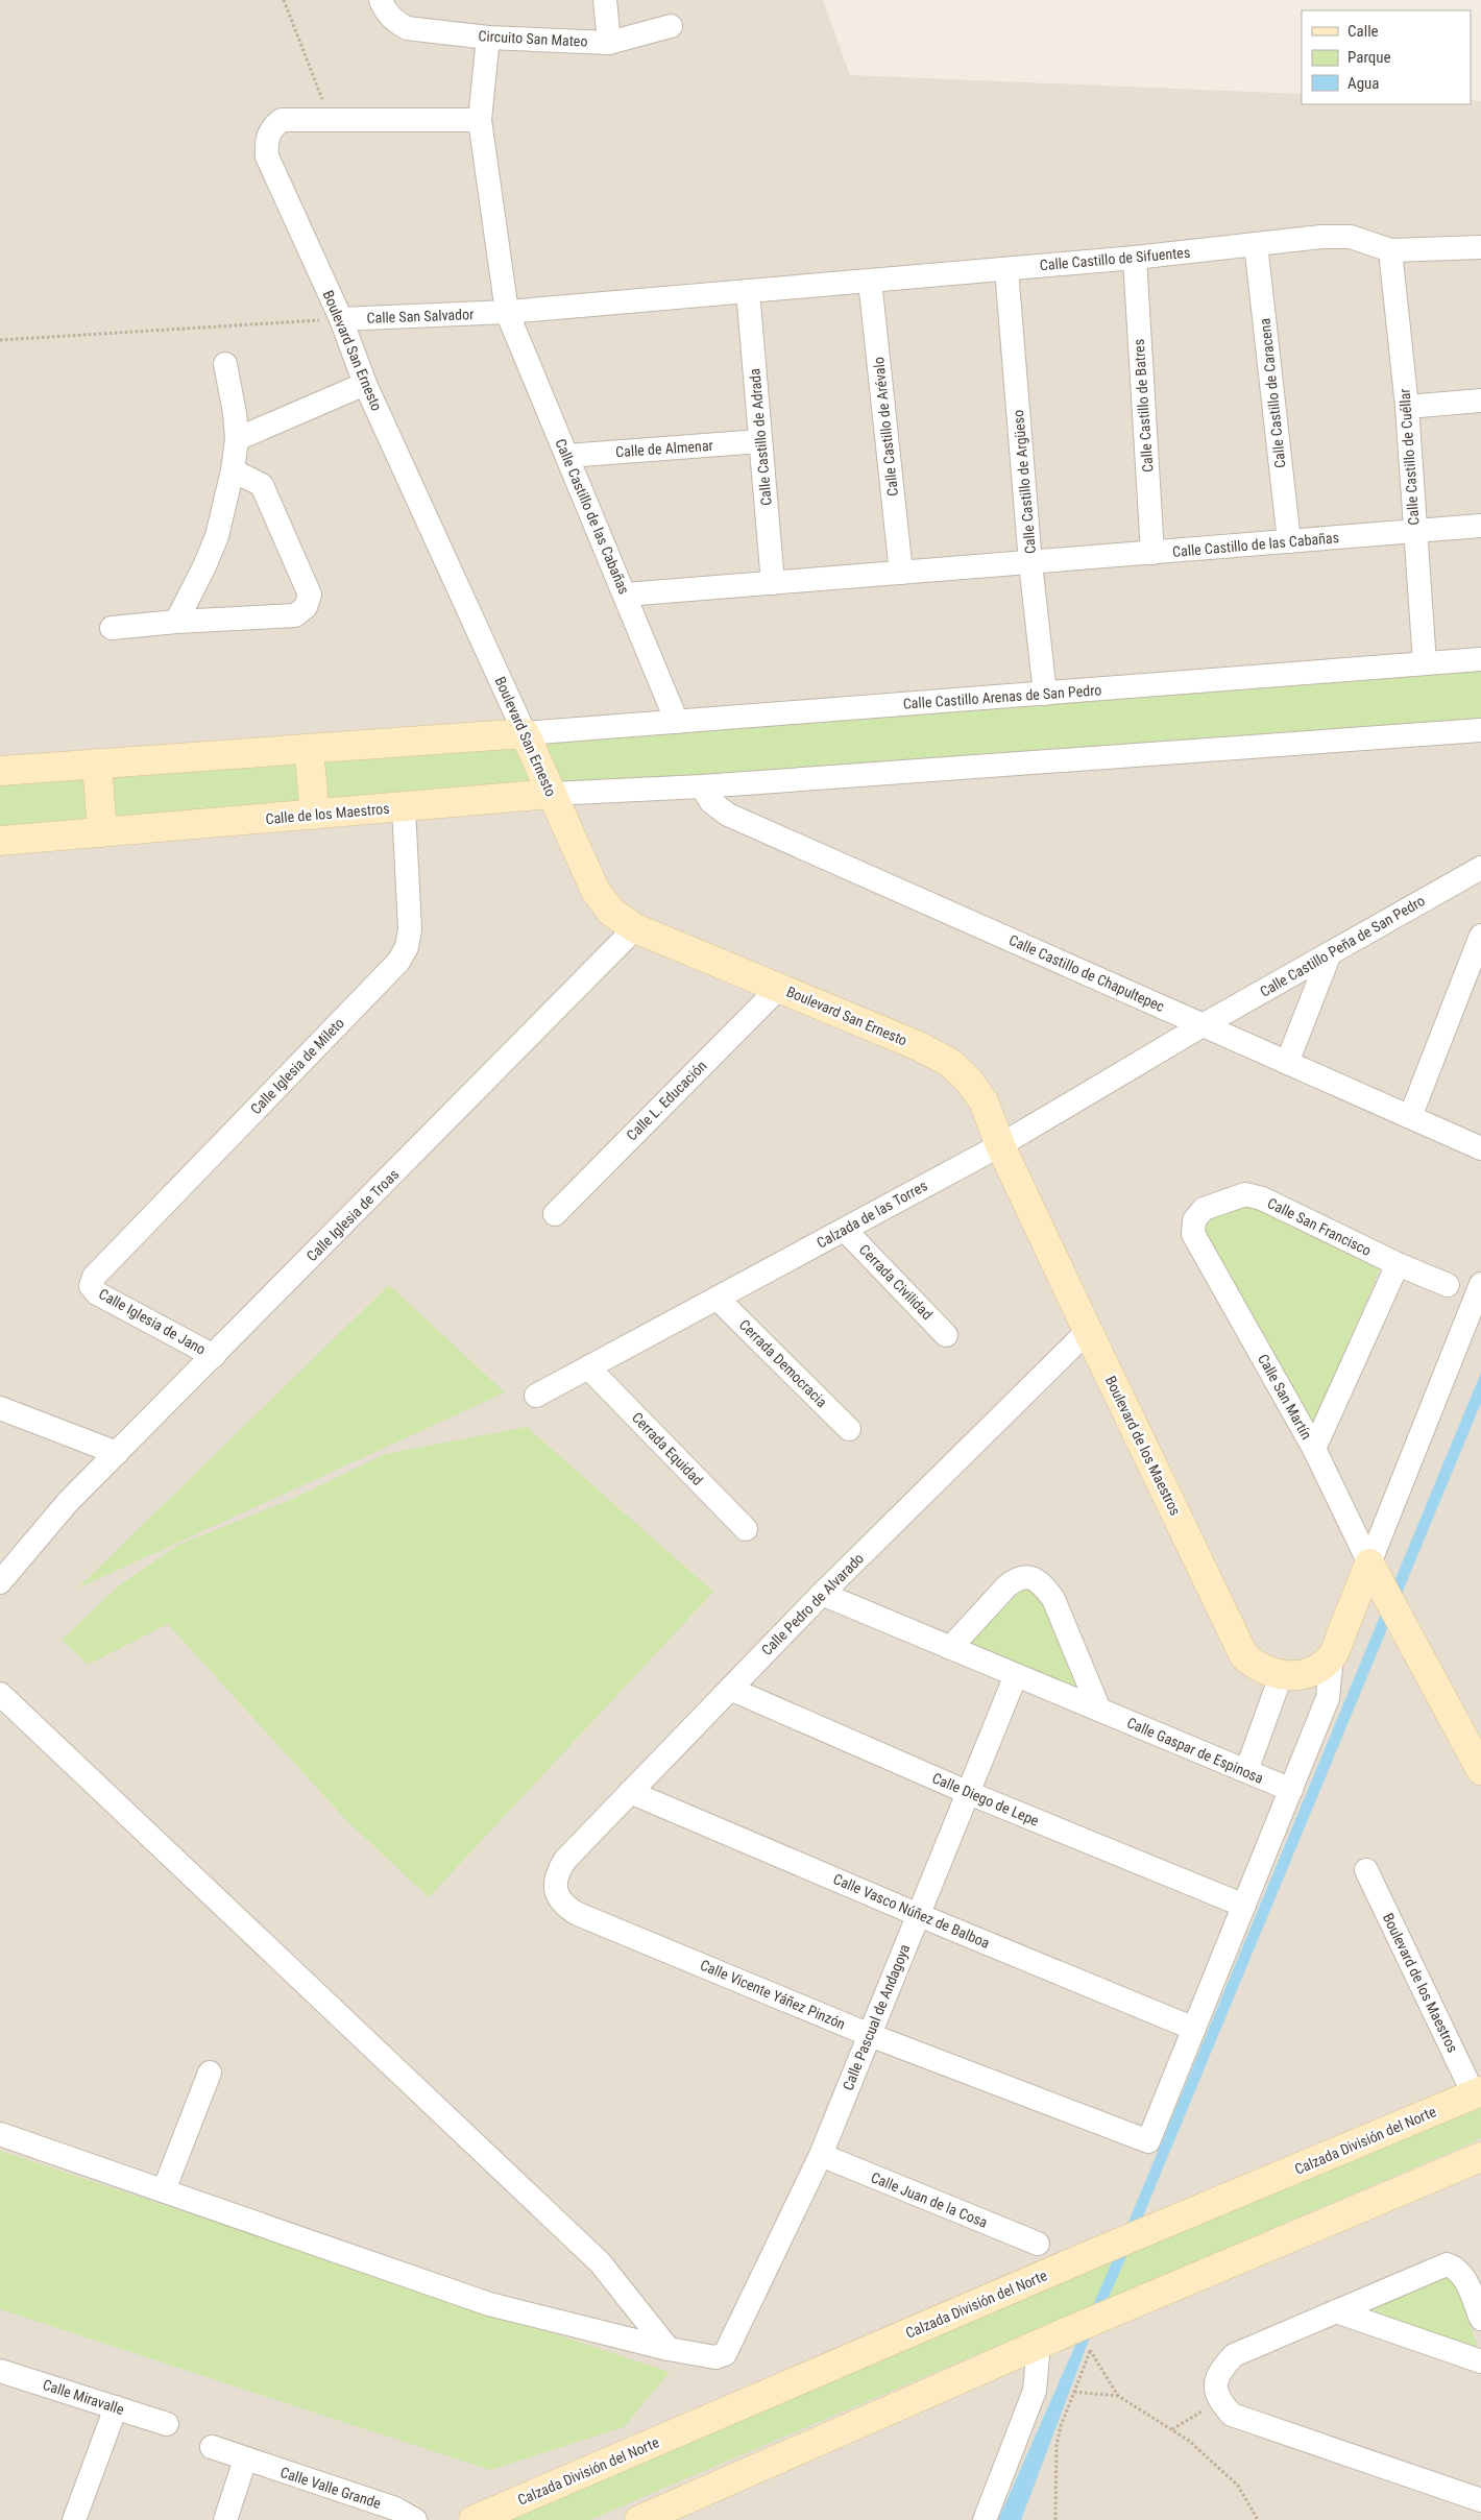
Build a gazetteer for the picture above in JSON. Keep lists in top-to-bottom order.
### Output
{
  "streets": {
    "main road": [
      "Boulevard San Ernesto",
      "Calle de los Maestros",
      "Boulevard de los Maestros",
      "Calzada División del Norte"
    ],
    "street": [
      "Circuito San Mateo",
      "Calle Castillo de Sifuentes",
      "Calle San Salvador",
      "Calle Castillo de Caracena",
      "Calle Castillo de Batres",
      "Calle Castillo de Arévalo",
      "Calle Castillo de Adrada",
      "Calle de Almenar",
      "Calle Castillo de Cuéllar",
      "Calle Castillo de Argüeso",
      "Calle Castillo de las Cabañas",
      "Calle Castillo Arenas de San Pedro",
      "Calle Castillo Peña de San Pedro",
      "Calle Castillo de Chapultepec",
      "Calle Iglesia de Mileto",
      "Calle L. Educación",
      "Calzada de las Torres",
      "Calle Iglesia de Troas",
      "Calle San Francisco",
      "Cerrada Civilidad",
      "Calle Iglesia de Jano",
      "Cerrada Democracia",
      "Calle San Martín",
      "Cerrada Equidad",
      "Calle Pedro de Alvarado",
      "Calle Gaspar de Espinosa",
      "Calle Diego de Lepe",
      "Calle Vasco Núñez de Balboa",
      "Calle Vicente Yáñez Pinzón",
      "Calle Pascual de Andagoya",
      "Calle Juan de la Cosa",
      "Calle Miravalle",
      "Calle Valle Grande"
    ]
  },
  "crossings": [
    ["Circuito San Mateo", "Calle Castillo de las Cabañas"],
    ["Calle Castillo de Sifuentes", "Calle San Salvador"],
    ["Calle Castillo de Sifuentes", "Calle Castillo de Caracena"],
    ["Calle Castillo de Sifuentes", "Calle Castillo de Batres"],
    ["Calle Castillo de Sifuentes", "Calle Castillo de Arévalo"],
    ["Calle Castillo de Sifuentes", "Calle Castillo de Adrada"],
    ["Calle Castillo de Sifuentes", "Calle Castillo de Cuéllar"],
    ["Calle Castillo de Sifuentes", "Calle Castillo de Argüeso"],
    ["Calle San Salvador", "Boulevard San Ernesto"],
    ["Calle San Salvador", "Calle Castillo de Adrada"],
    ["Calle San Salvador", "Calle Castillo de las Cabañas"],
    ["Boulevard San Ernesto", "Calle Castillo Arenas de San Pedro"],
    ["Boulevard San Ernesto", "Calle de los Maestros"],
    ["Boulevard San Ernesto", "Calle L. Educación"],
    ["Boulevard San Ernesto", "Calzada de las Torres"],
    ["Boulevard San Ernesto", "Calle Iglesia de Troas"],
    ["Boulevard San Ernesto", "Boulevard de los Maestros"],
    ["Calle Castillo de Caracena", "Calle Castillo de las Cabañas"],
    ["Calle Castillo de Batres", "Calle Castillo de las Cabañas"],
    ["Calle Castillo de Adrada", "Calle de Almenar"],
    ["Calle de Almenar", "Calle Castillo de las Cabañas"],
    ["Calle Castillo de Cuéllar", "Calle Castillo de las Cabañas"],
    ["Calle Castillo de Cuéllar", "Calle Castillo Arenas de San Pedro"],
    ["Calle Castillo de Argüeso", "Calle Castillo de las Cabañas"],
    ["Calle Castillo de Argüeso", "Calle Castillo Arenas de San Pedro"],
    ["Calle Castillo de las Cabañas", "Calle Castillo Arenas de San Pedro"],
    ["Calle de los Maestros", "Calle Iglesia de Mileto"],
    ["Calle Castillo Peña de San Pedro", "Calle Castillo de Chapultepec"],
    ["Calle Castillo Peña de San Pedro", "Calzada de las Torres"],
    ["Calle Castillo de Chapultepec", "Calzada de las Torres"],
    ["Calle Iglesia de Mileto", "Calle Iglesia de Jano"],
    ["Calzada de las Torres", "Cerrada Civilidad"],
    ["Calzada de las Torres", "Cerrada Democracia"],
    ["Calzada de las Torres", "Boulevard de los Maestros"],
    ["Calzada de las Torres", "Cerrada Equidad"],
    ["Calle Iglesia de Troas", "Calle Iglesia de Jano"],
    ["Calle San Francisco", "Calle San Martín"],
    ["Boulevard de los Maestros", "Calle Pedro de Alvarado"],
    ["Boulevard de los Maestros", "Calzada División del Norte"],
    ["Calle Pedro de Alvarado", "Calle Gaspar de Espinosa"],
    ["Calle Pedro de Alvarado", "Calle Diego de Lepe"],
    ["Calle Pedro de Alvarado", "Calle Vasco Núñez de Balboa"],
    ["Calle Pedro de Alvarado", "Calle Vicente Yáñez Pinzón"],
    ["Calle Gaspar de Espinosa", "Calle Pascual de Andagoya"],
    ["Calle Diego de Lepe", "Calle Pascual de Andagoya"],
    ["Calle Vasco Núñez de Balboa", "Calle Vicente Yáñez Pinzón"],
    ["Calle Vasco Núñez de Balboa", "Calle Pascual de Andagoya"],
    ["Calle Vicente Yáñez Pinzón", "Calle Pascual de Andagoya"],
    ["Calle Pascual de Andagoya", "Calle Juan de la Cosa"]
  ],
  "legend": ["Calle", "Parque", "Agua"]
}
